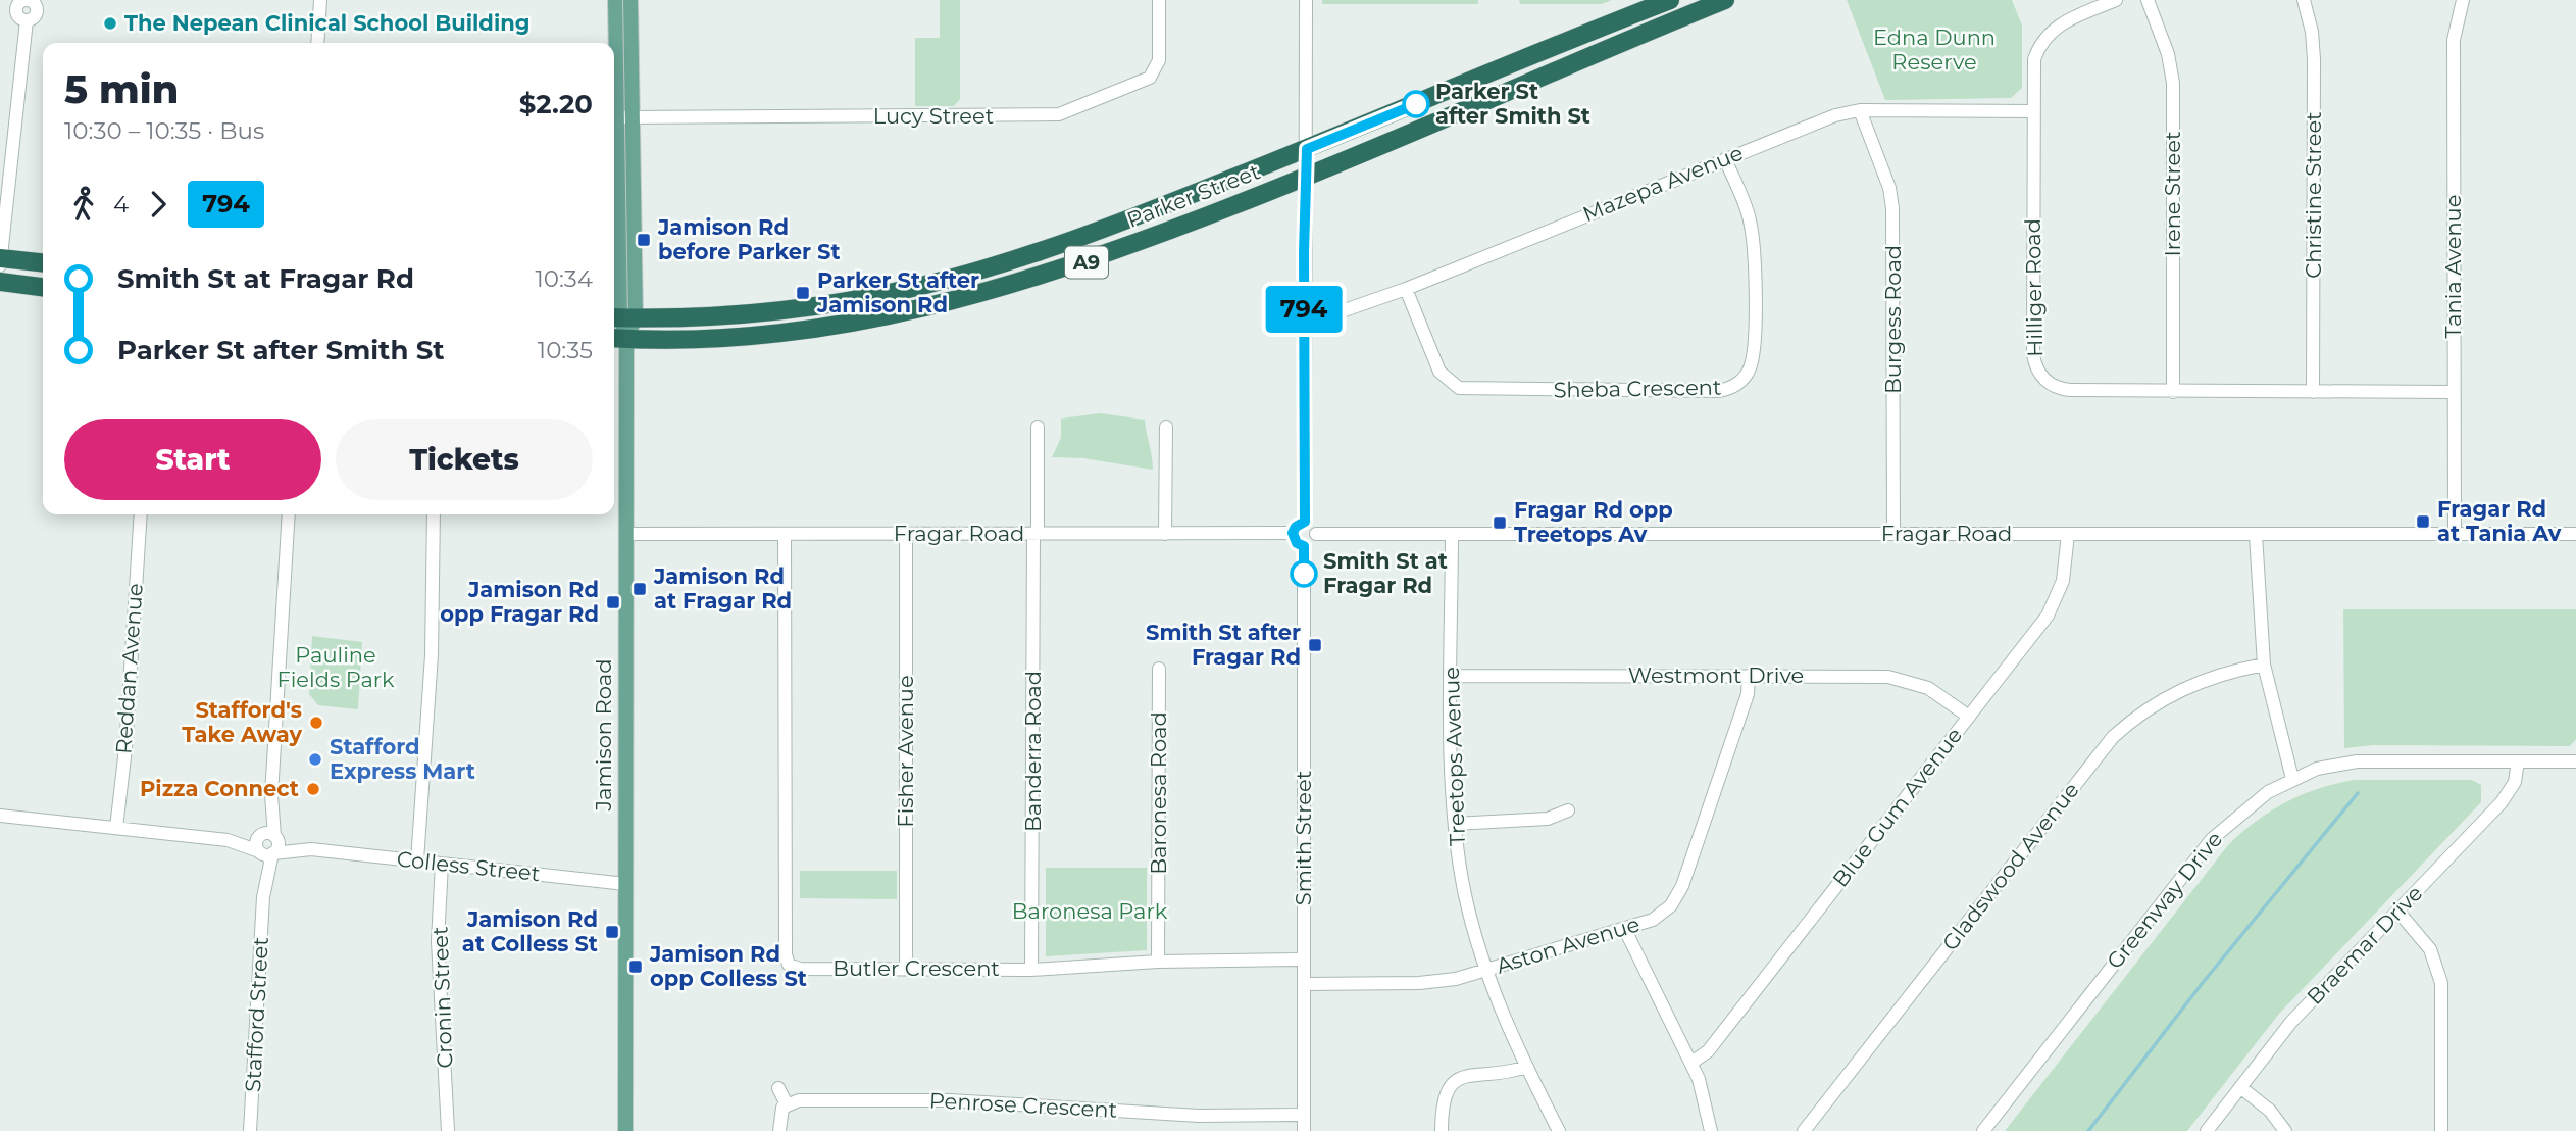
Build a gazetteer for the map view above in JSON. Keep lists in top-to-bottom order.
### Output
{
  "streets": {
    "highway": ["Parker Street", "A9"],
    "main road": ["Jamison Road"],
    "street": [
      "Lucy Street",
      "Mazepa Avenue",
      "Irene Street",
      "Christine Street",
      "Tania Avenue",
      "Hilliger Road",
      "Burgess Road",
      "Sheba Crescent",
      "Fragar Road",
      "Reddan Avenue",
      "Westmont Drive",
      "Fisher Avenue",
      "Banderra Road",
      "Treetops Avenue",
      "Baronesa Road",
      "Blue Gum Avenue",
      "Smith Street",
      "Colless Street",
      "Gladswood Avenue",
      "Greenway Drive",
      "Aston Avenue",
      "Braemar Drive",
      "Butler Crescent",
      "Cronin Street",
      "Stafford Street",
      "Penrose Crescent"
    ]
  },
  "crossings": [
    ["Lucy Street", "Jamison Road"],
    ["Mazepa Avenue", "Hilliger Road"],
    ["Mazepa Avenue", "Burgess Road"],
    ["Mazepa Avenue", "Sheba Crescent"],
    ["Irene Street", "Hilliger Road"],
    ["Christine Street", "Hilliger Road"],
    ["Parker Street", "Jamison Road"],
    ["Tania Avenue", "Hilliger Road"],
    ["Tania Avenue", "Fragar Road"],
    ["Burgess Road", "Fragar Road"],
    ["Fragar Road", "Jamison Road"],
    ["Fragar Road", "Fisher Avenue"],
    ["Fragar Road", "Banderra Road"],
    ["Fragar Road", "Treetops Avenue"],
    ["Fragar Road", "Blue Gum Avenue"],
    ["Fragar Road", "Smith Street"],
    ["Fragar Road", "Butler Crescent"],
    ["Reddan Avenue", "Colless Street"],
    ["Westmont Drive", "Treetops Avenue"],
    ["Westmont Drive", "Blue Gum Avenue"],
    ["Westmont Drive", "Aston Avenue"],
    ["Jamison Road", "Colless Street"],
    ["Fisher Avenue", "Butler Crescent"],
    ["Banderra Road", "Butler Crescent"],
    ["Treetops Avenue", "Aston Avenue"],
    ["Baronesa Road", "Butler Crescent"],
    ["Smith Street", "Aston Avenue"],
    ["Smith Street", "Butler Crescent"],
    ["Smith Street", "Penrose Crescent"],
    ["Colless Street", "Cronin Street"],
    ["Colless Street", "Stafford Street"],
    ["Greenway Drive", "Braemar Drive"]
  ],
  "parks": ["Edna Dunn Reserve", "Pauline Fields Park", "Baronesa Park"],
  "places": {
    "other": [
      "The Nepean Clinical School Building",
      "Parker St after Smith St",
      "Smith St at Fragar Rd",
      "Stafford's Take Away",
      "Stafford Express Mart",
      "Pizza Connect"
    ],
    "transit": [
      "Jamison Rd before Parker St",
      "Parker St after Jamison Rd",
      "Fragar Rd at Tania Av",
      "Fragar Rd opp Treetops Av",
      "Jamison Rd at Fragar Rd",
      "Jamison Rd opp Fragar Rd",
      "Smith St after Fragar Rd",
      "Jamison Rd at Colless St",
      "Jamison Rd opp Colless St"
    ]
  },
  "lines": ["bus line 794"],
  "page": {
    "on_map": "794",
    "heading": ["5 min", "10:30 – 10:35 · Bus", "$2.20"],
    "legs": ["4", "794"],
    "list": [
      {
        "name": "Smith St at Fragar Rd",
        "value": "10:34"
      },
      {
        "name": "Parker St after Smith St",
        "value": "10:35"
      }
    ],
    "buttons": ["Start", "Tickets"]
  }
}
